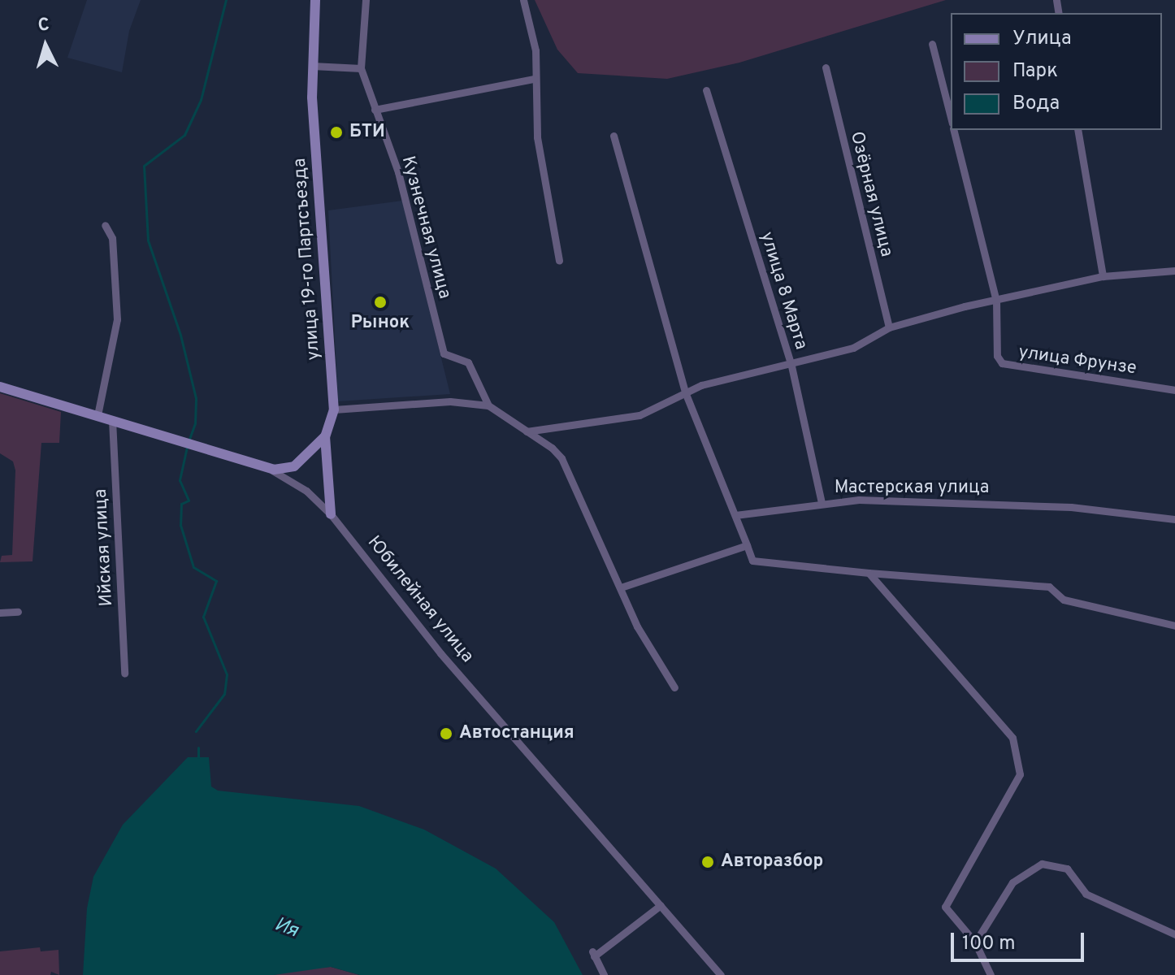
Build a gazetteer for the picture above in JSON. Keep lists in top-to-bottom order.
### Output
{
  "streets": {
    "street": [
      "Озёрная улица",
      "Кузнечная улица",
      "улица 19-го Партсъезда",
      "улица 8 Марта",
      "улица Фрунзе",
      "Мастерская улица",
      "Ийская улица",
      "Юбилейная улица"
    ]
  },
  "crossings": [
    ["улица 19-го Партсъезда", "Юбилейная улица"],
    ["улица 8 Марта", "Мастерская улица"],
    ["Ийская улица", "Юбилейная улица"]
  ],
  "water": ["Ия"],
  "places": [
    "БТИ",
    "Рынок",
    "Автостанция",
    "Авторазбор"
  ],
  "legend": ["Улица", "Парк", "Вода"],
  "scale_bar": "100 m",
  "north": "top"
}
